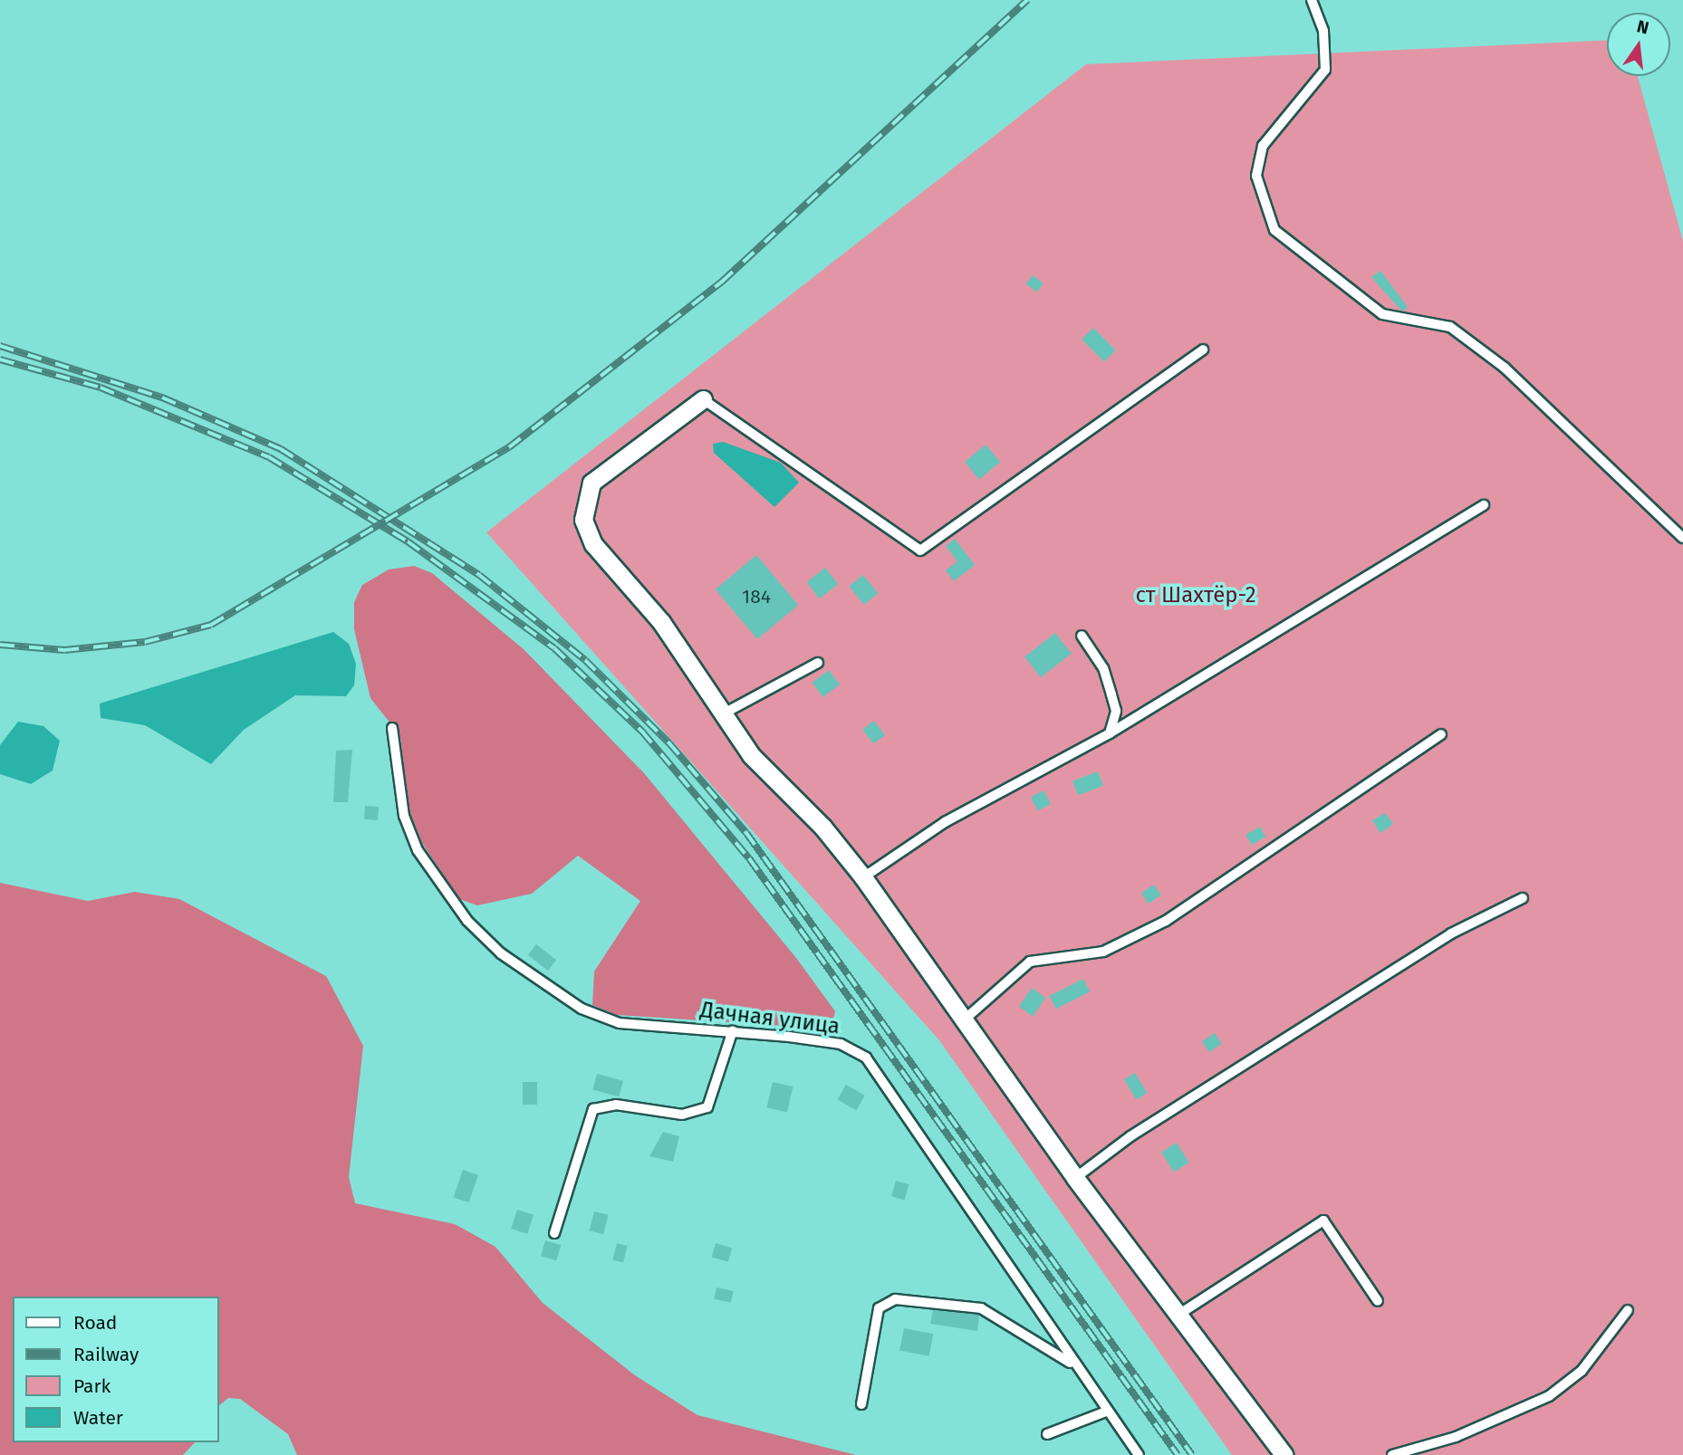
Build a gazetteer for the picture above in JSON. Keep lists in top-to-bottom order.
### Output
{
  "streets": {
    "lane": ["Дачная улица"]
  },
  "parks": ["ст Шахтёр-2"],
  "house_numbers": ["184"],
  "legend": [
    "Road",
    "Railway",
    "Park",
    "Water"
  ],
  "north": "top"
}
